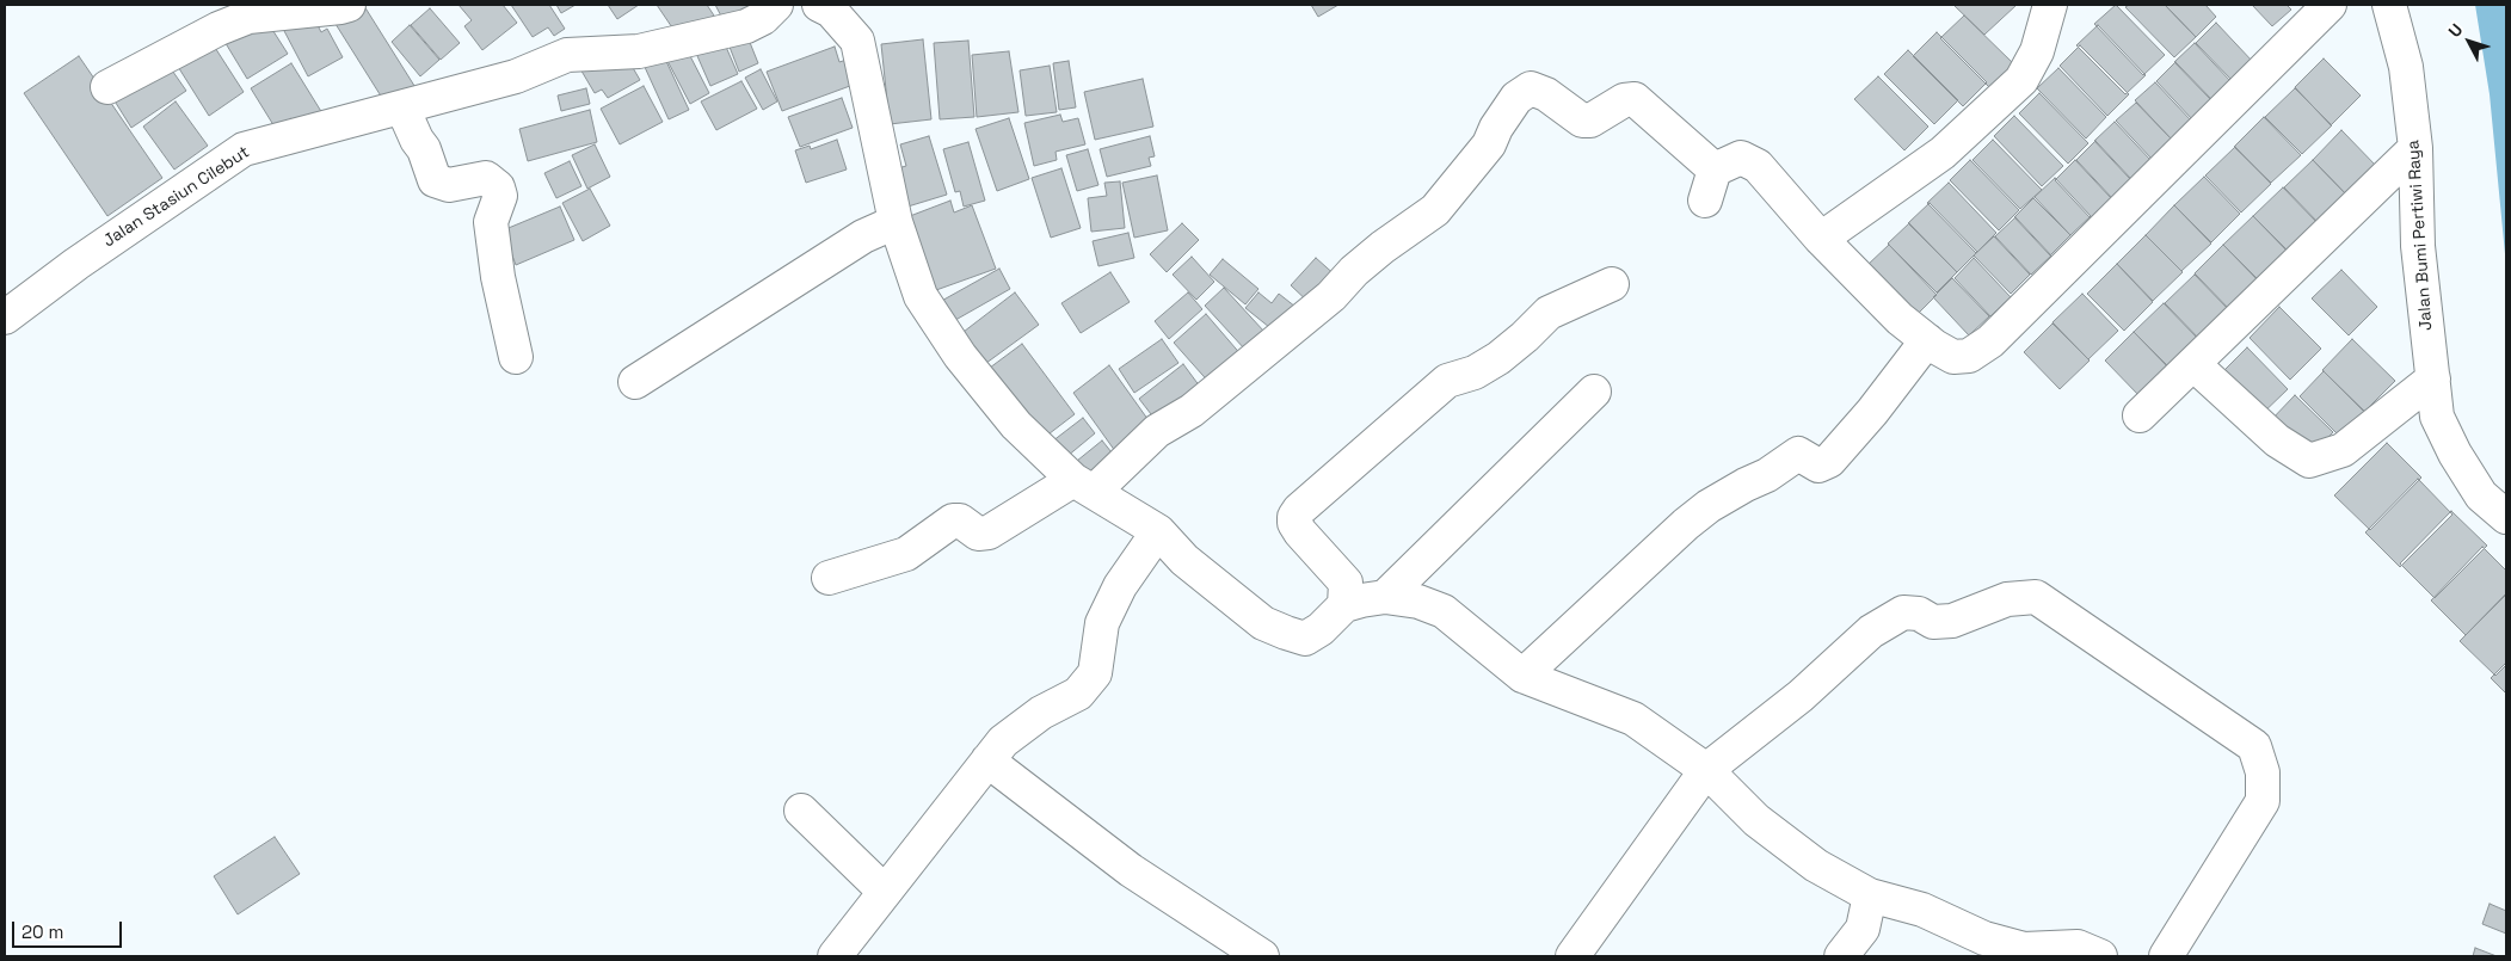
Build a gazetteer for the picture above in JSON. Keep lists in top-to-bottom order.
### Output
{
  "streets": {
    "street": ["Jalan Stasiun Cilebut", "Jalan Bumi Pertiwi Raya"]
  },
  "scale_bar": "20 m",
  "north": "top left"
}
